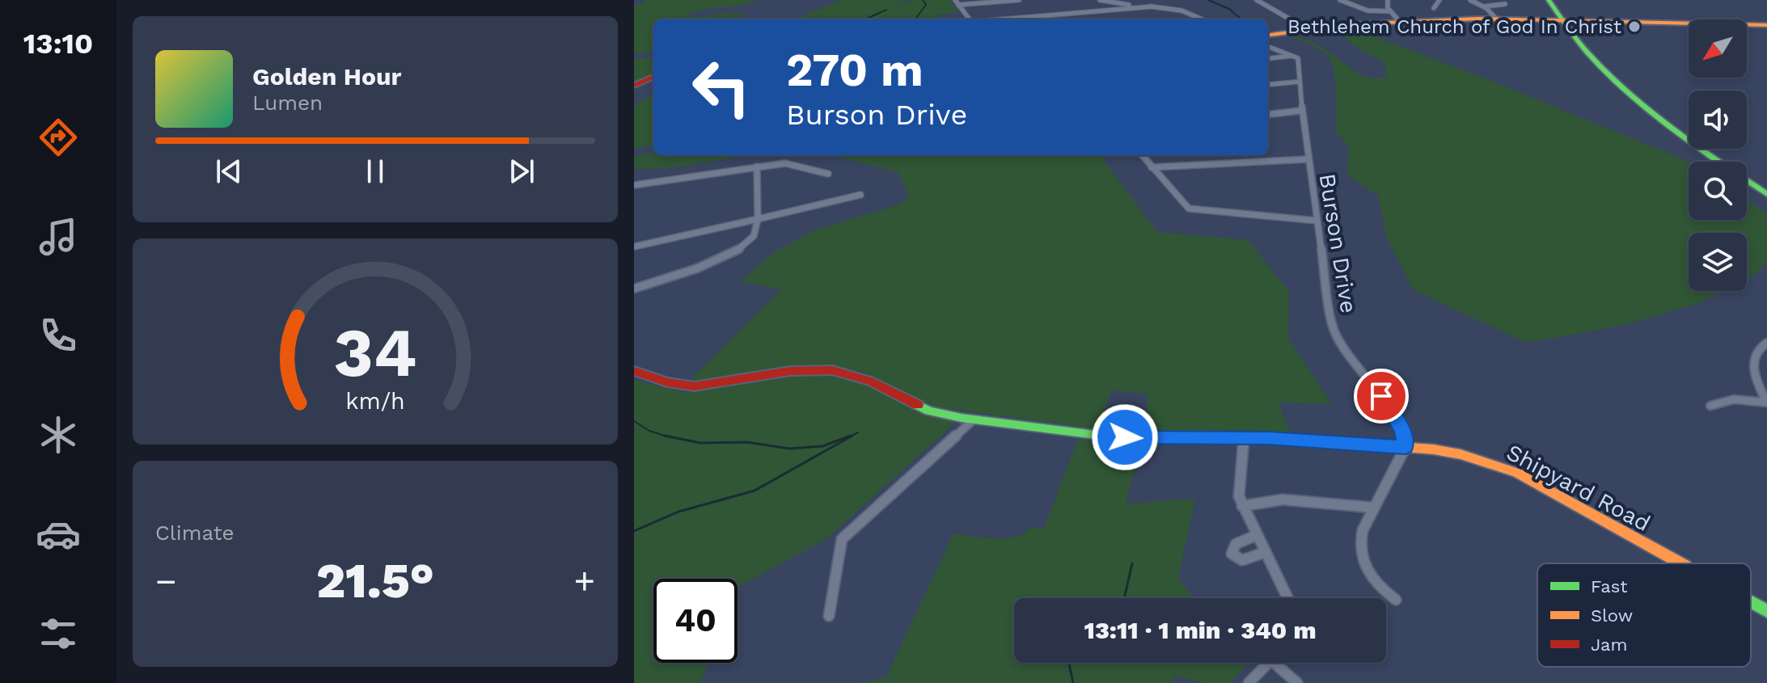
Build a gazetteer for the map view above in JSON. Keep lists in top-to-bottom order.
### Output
{
  "streets": {
    "street": ["Burson Drive", "Shipyard Road"]
  },
  "crossings": [
    ["Burson Drive", "Shipyard Road"]
  ],
  "places": ["Bethlehem Church of God In Christ"],
  "legend": ["Fast", "Slow", "Jam"],
  "north": "bottom left",
  "page": {
    "tabs": "13:10",
    "turn": ["270 m", "Burson Drive"],
    "song": ["Golden Hour", "Lumen"],
    "tile": "Climate",
    "heat": ["−", "21.5°", "+"],
    "limit": "40",
    "trip": "13:11 · 1 min · 340 m",
    "gauge": ["34", "km/h"]
  }
}
